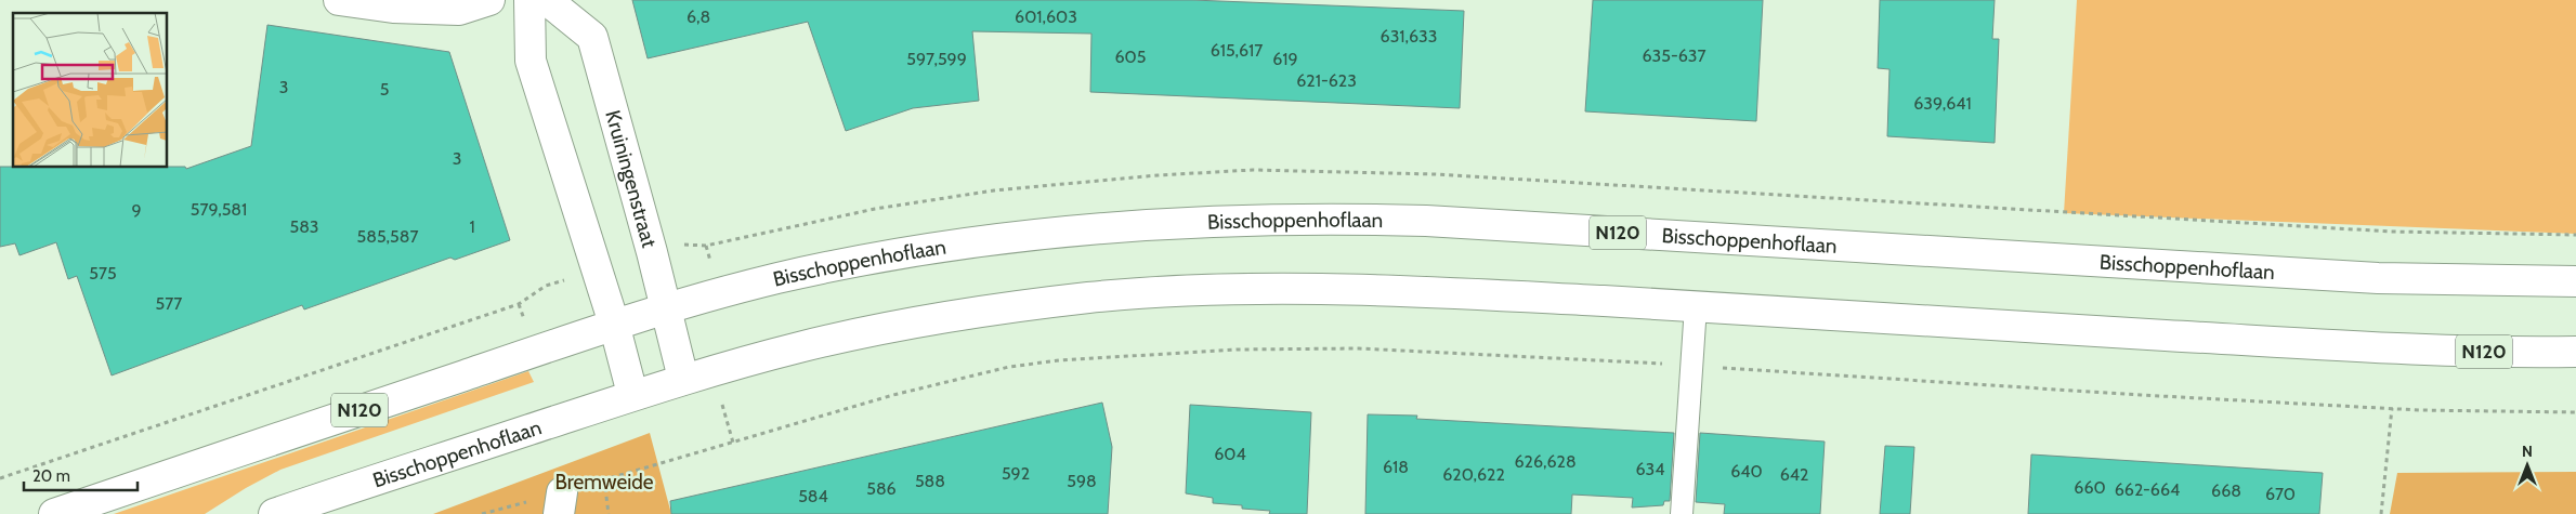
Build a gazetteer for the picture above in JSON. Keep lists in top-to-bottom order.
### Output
{
  "streets": {
    "main road": ["Kruiningenstraat", "Bisschoppenhoflaan", "N120"]
  },
  "crossings": [
    ["Kruiningenstraat", "Bisschoppenhoflaan"]
  ],
  "parks": ["Bremweide"],
  "house_numbers": [
    "6,8",
    "601,603",
    "631,633",
    "615,617",
    "635-637",
    "605",
    "597,599",
    "619",
    "621-623",
    "3",
    "5",
    "639,641",
    "3",
    "579,581",
    "9",
    "583",
    "1",
    "585,587",
    "575",
    "577",
    "604",
    "626,628",
    "618",
    "634",
    "640",
    "592",
    "620,622",
    "642",
    "588",
    "598",
    "660",
    "586",
    "662-664",
    "668",
    "670",
    "584"
  ],
  "scale_bar": "20 m",
  "north": "top"
}
